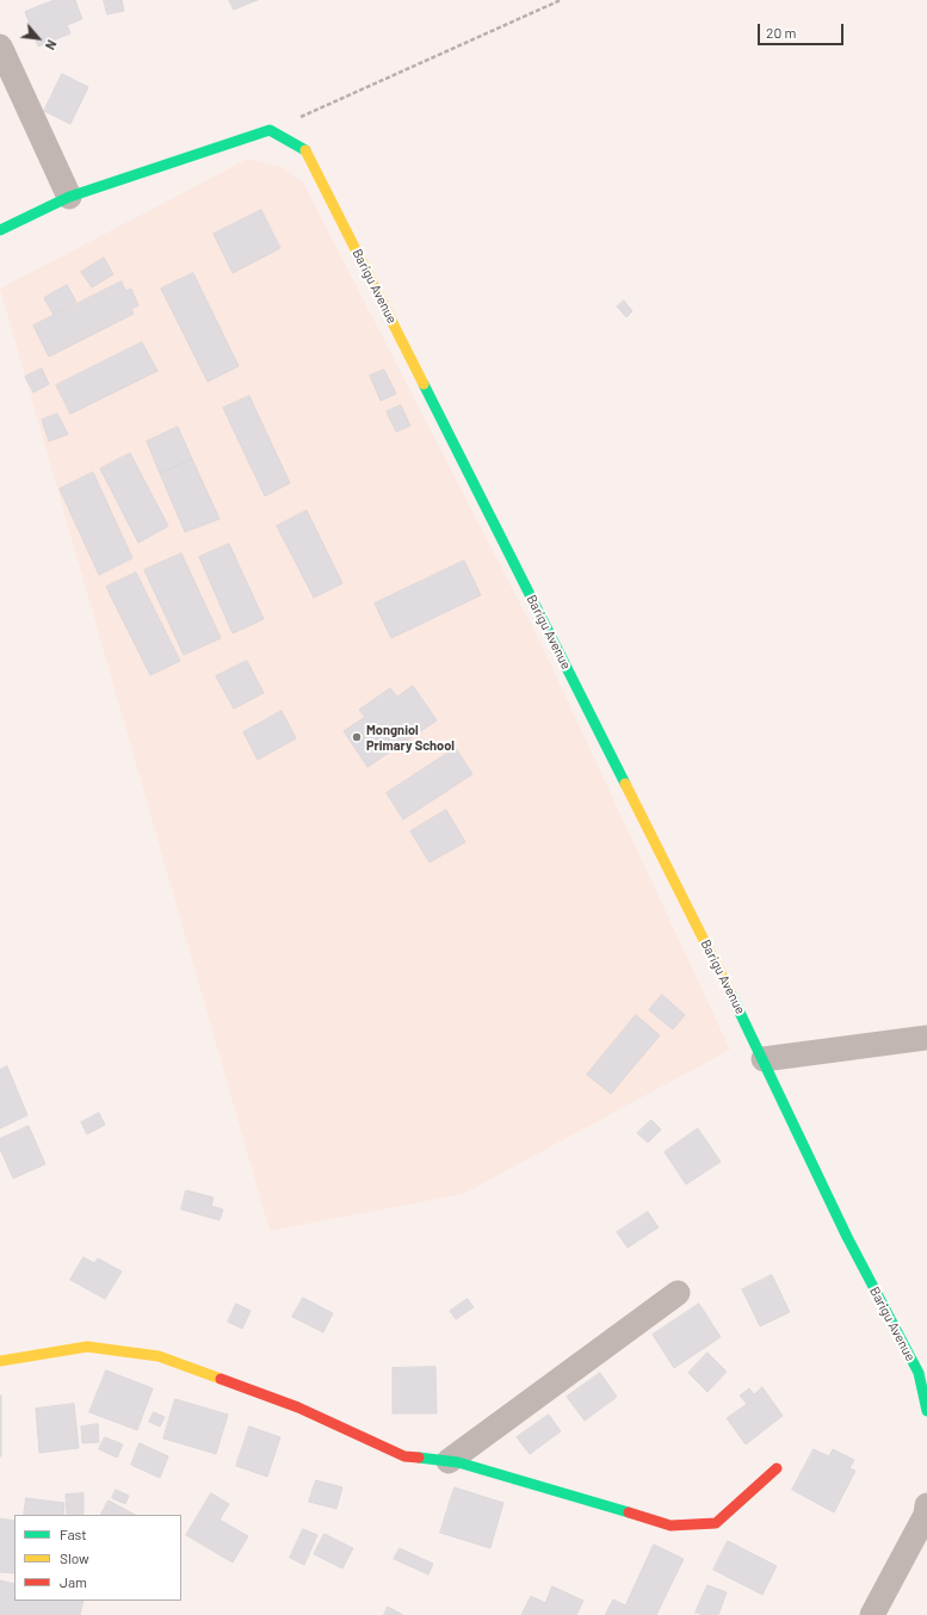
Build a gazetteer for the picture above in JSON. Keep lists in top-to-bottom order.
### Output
{
  "streets": {
    "street": ["Barigu Avenue"]
  },
  "places": ["Mongniol Primary School"],
  "legend": ["Fast", "Slow", "Jam"],
  "scale_bar": "20 m",
  "north": "bottom right"
}
